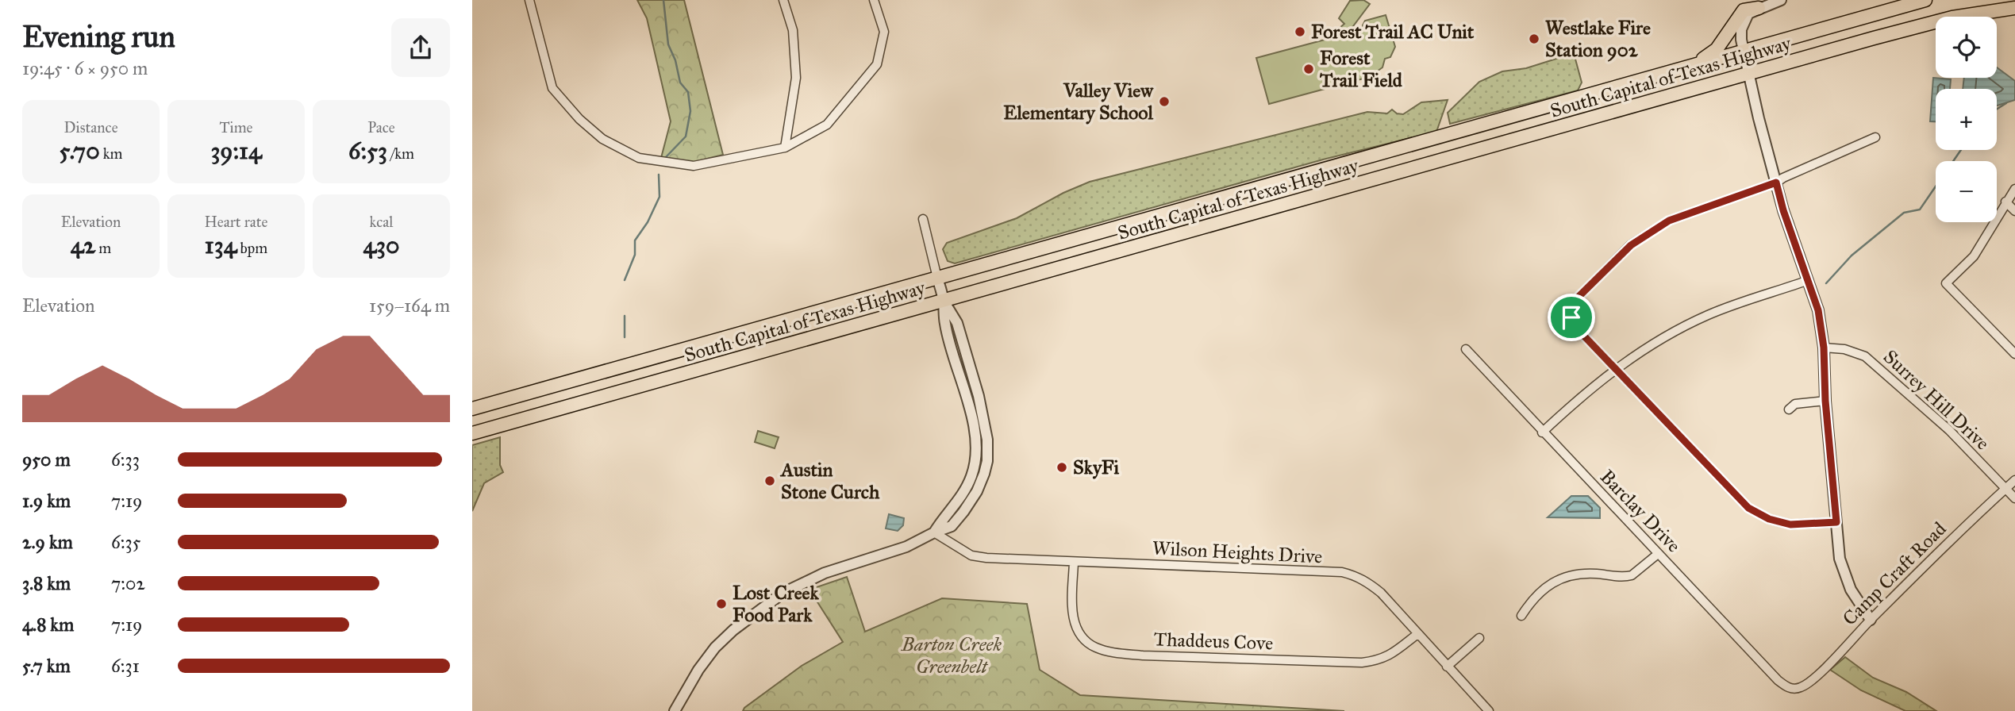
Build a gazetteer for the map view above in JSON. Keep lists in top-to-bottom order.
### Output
{
  "streets": {
    "highway": ["South Capital of Texas Highway"],
    "street": [
      "Surrey Hill Drive",
      "Barclay Drive",
      "Wilson Heights Drive",
      "Camp Craft Road",
      "Thaddeus Cove"
    ]
  },
  "crossings": [
    ["Surrey Hill Drive", "Camp Craft Road"],
    ["Barclay Drive", "Camp Craft Road"],
    ["Wilson Heights Drive", "Thaddeus Cove"]
  ],
  "parks": ["Barton Creek Greenbelt"],
  "places": [
    "Forest Trail AC Unit",
    "Westlake Fire Station 902",
    "Forest Trail Field",
    "Valley View Elementary School",
    "SkyFi",
    "Austin Stone Curch",
    "Lost Creek Food Park"
  ],
  "page": {
    "heading": ["Evening run", "19:45 · 6 × 950 m"],
    "map_buttons": ["+", "−"],
    "stats": [
      ["Distance", "5.70 km"],
      ["Time", "39:14"],
      ["Pace", "6:53 /km"],
      ["Elevation", "42 m"],
      ["Heart rate", "134 bpm"],
      ["kcal", "430"]
    ],
    "chart": ["Elevation", "159–164 m"],
    "list": [
      {
        "name": "950 m",
        "note": "6:33"
      },
      {
        "name": "1.9 km",
        "note": "7:19"
      },
      {
        "name": "2.9 km",
        "note": "6:35"
      },
      {
        "name": "3.8 km",
        "note": "7:02"
      },
      {
        "name": "4.8 km",
        "note": "7:19"
      },
      {
        "name": "5.7 km",
        "note": "6:31"
      }
    ]
  }
}
